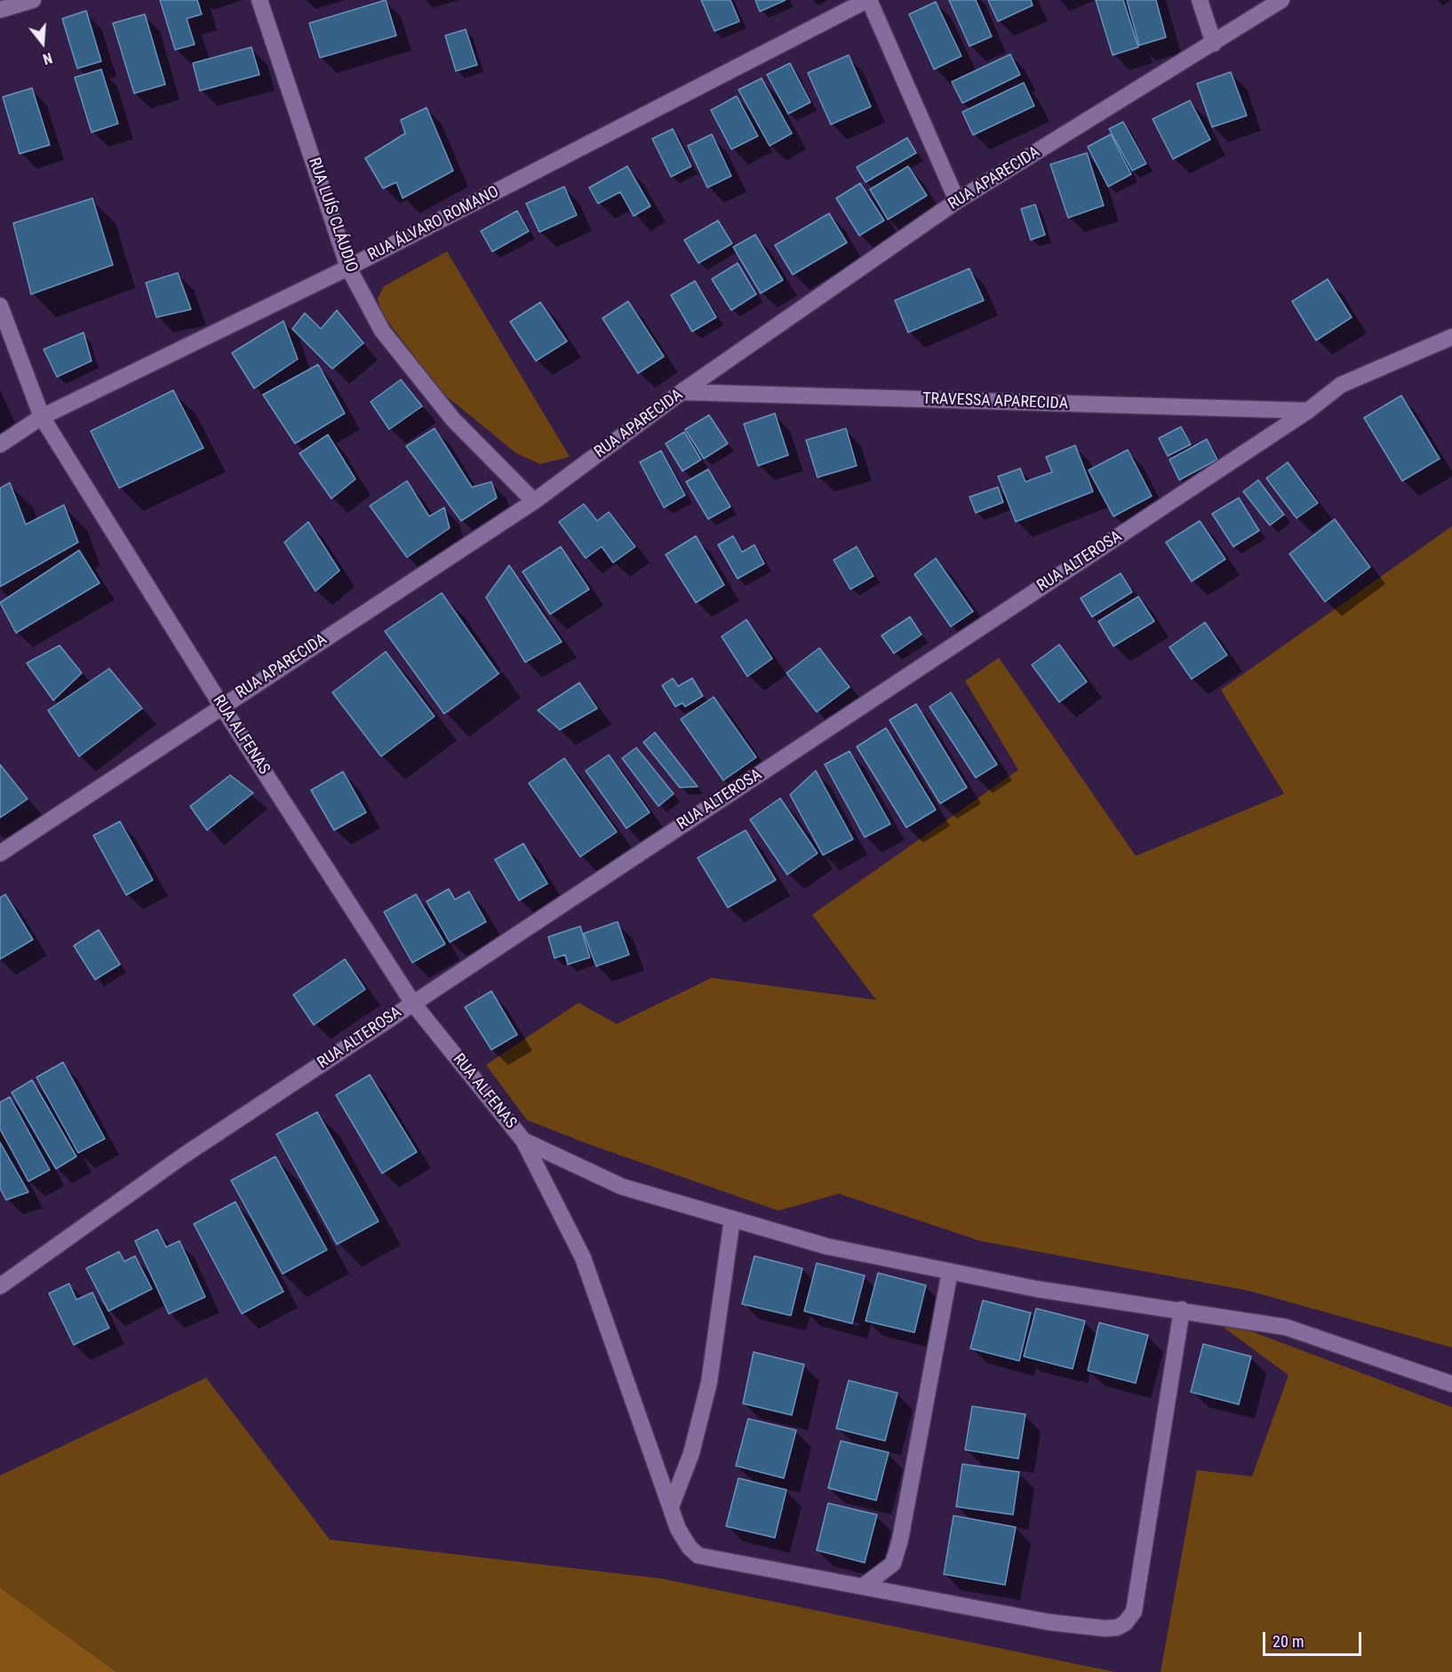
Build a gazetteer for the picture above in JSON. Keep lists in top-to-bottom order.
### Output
{
  "streets": {
    "street": [
      "RUA APARECIDA",
      "RUA LUÍS CLÁUDIO",
      "RUA ÁLVARO ROMANO",
      "TRAVESSA APARECIDA",
      "RUA ALTEROSA",
      "RUA ALFENAS"
    ]
  },
  "crossings": [
    ["RUA APARECIDA", "RUA LUÍS CLÁUDIO"],
    ["RUA APARECIDA", "TRAVESSA APARECIDA"],
    ["RUA APARECIDA", "RUA ALFENAS"],
    ["RUA LUÍS CLÁUDIO", "RUA ÁLVARO ROMANO"],
    ["RUA ÁLVARO ROMANO", "RUA ALFENAS"],
    ["TRAVESSA APARECIDA", "RUA ALTEROSA"],
    ["RUA ALTEROSA", "RUA ALFENAS"]
  ],
  "scale_bar": "20 m",
  "north": "bottom"
}
